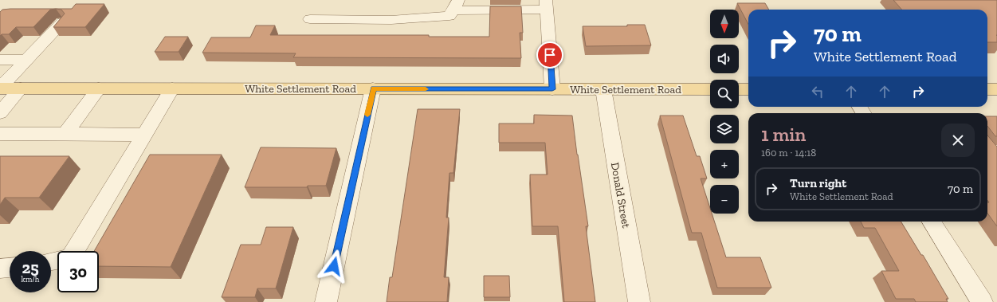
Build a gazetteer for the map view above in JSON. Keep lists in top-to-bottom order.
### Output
{
  "streets": {
    "main road": ["White Settlement Road"],
    "street": ["Donald Street"]
  },
  "crossings": [
    ["White Settlement Road", "Donald Street"]
  ],
  "north": "bottom",
  "page": {
    "map_buttons": ["+", "−"],
    "turn": ["70 m", "White Settlement Road"],
    "heading": ["1 min", "160 m · 14:18"],
    "list": [
      {
        "name": "Turn right",
        "note": "White Settlement Road",
        "value": "70 m"
      }
    ],
    "speed": "25 km/h",
    "limit": "30"
  }
}
